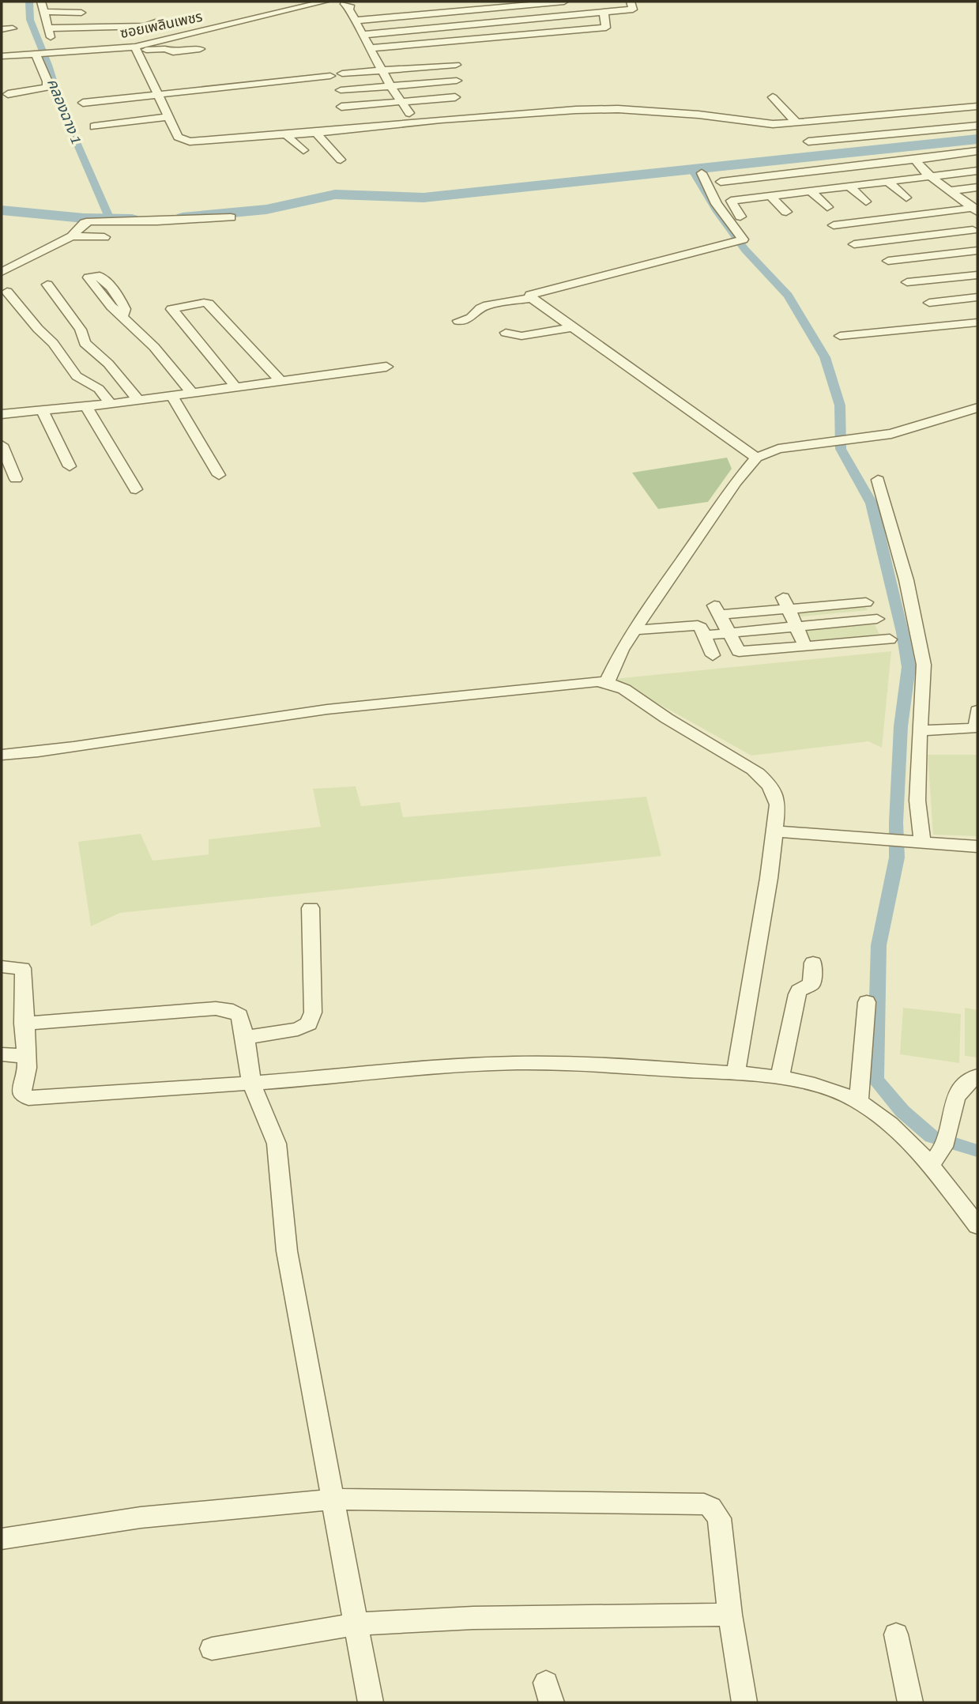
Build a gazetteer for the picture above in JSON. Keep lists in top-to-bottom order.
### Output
{
  "streets": {
    "street": ["ซอยเพลินเพชร"]
  },
  "water": ["คลองฉาง 1"]
}
